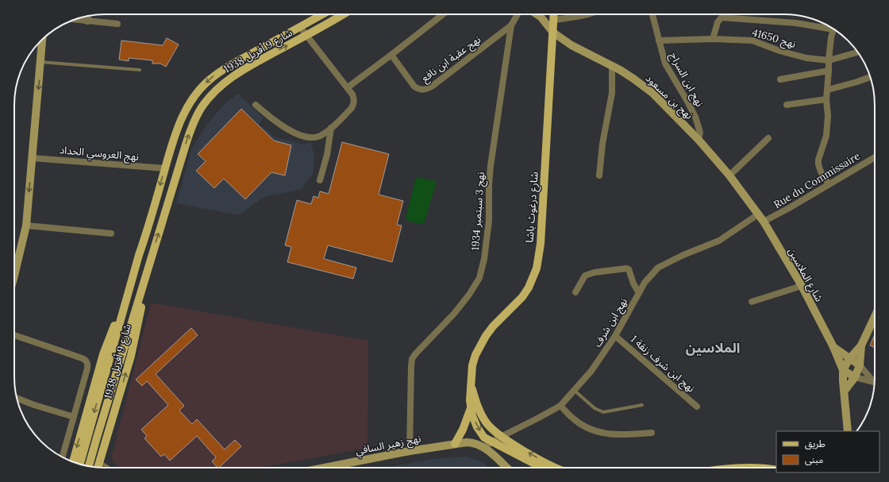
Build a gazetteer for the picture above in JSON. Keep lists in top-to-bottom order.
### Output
{
  "streets": {
    "main road": ["شارع 9 أفريل 1938", "شارع درغوث باشا"],
    "street": [
      "نهج 41650",
      "نهج عقبة ابن نافع",
      "نهج ابن السراج",
      "نهج بن مسعود",
      "نهج العروسي الحداد",
      "Rue du Commissaire",
      "نهج 3 سبتمبر 1934",
      "شارع الملاسين",
      "نهج ابن شرف",
      "نهج ابن شرف زنقة 1",
      "نهج زهير السافي"
    ]
  },
  "crossings": [
    ["نهج 41650", "نهج ابن السراج"],
    ["شارع 9 أفريل 1938", "نهج العروسي الحداد"],
    ["نهج عقبة ابن نافع", "نهج 3 سبتمبر 1934"],
    ["نهج ابن السراج", "نهج بن مسعود"],
    ["نهج بن مسعود", "شارع درغوث باشا"],
    ["نهج بن مسعود", "شارع الملاسين"],
    ["نهج بن مسعود", "نهج ابن شرف"],
    ["Rue du Commissaire", "شارع الملاسين"],
    ["شارع درغوث باشا", "نهج ابن شرف"],
    ["نهج 3 سبتمبر 1934", "نهج زهير السافي"],
    ["شارع الملاسين", "نهج ابن شرف"],
    ["نهج ابن شرف", "نهج ابن شرف زنقة 1"],
    ["نهج ابن شرف", "نهج زهير السافي"]
  ],
  "districts": ["الملاسين"],
  "legend": ["طريق", "مبنى"]
}
